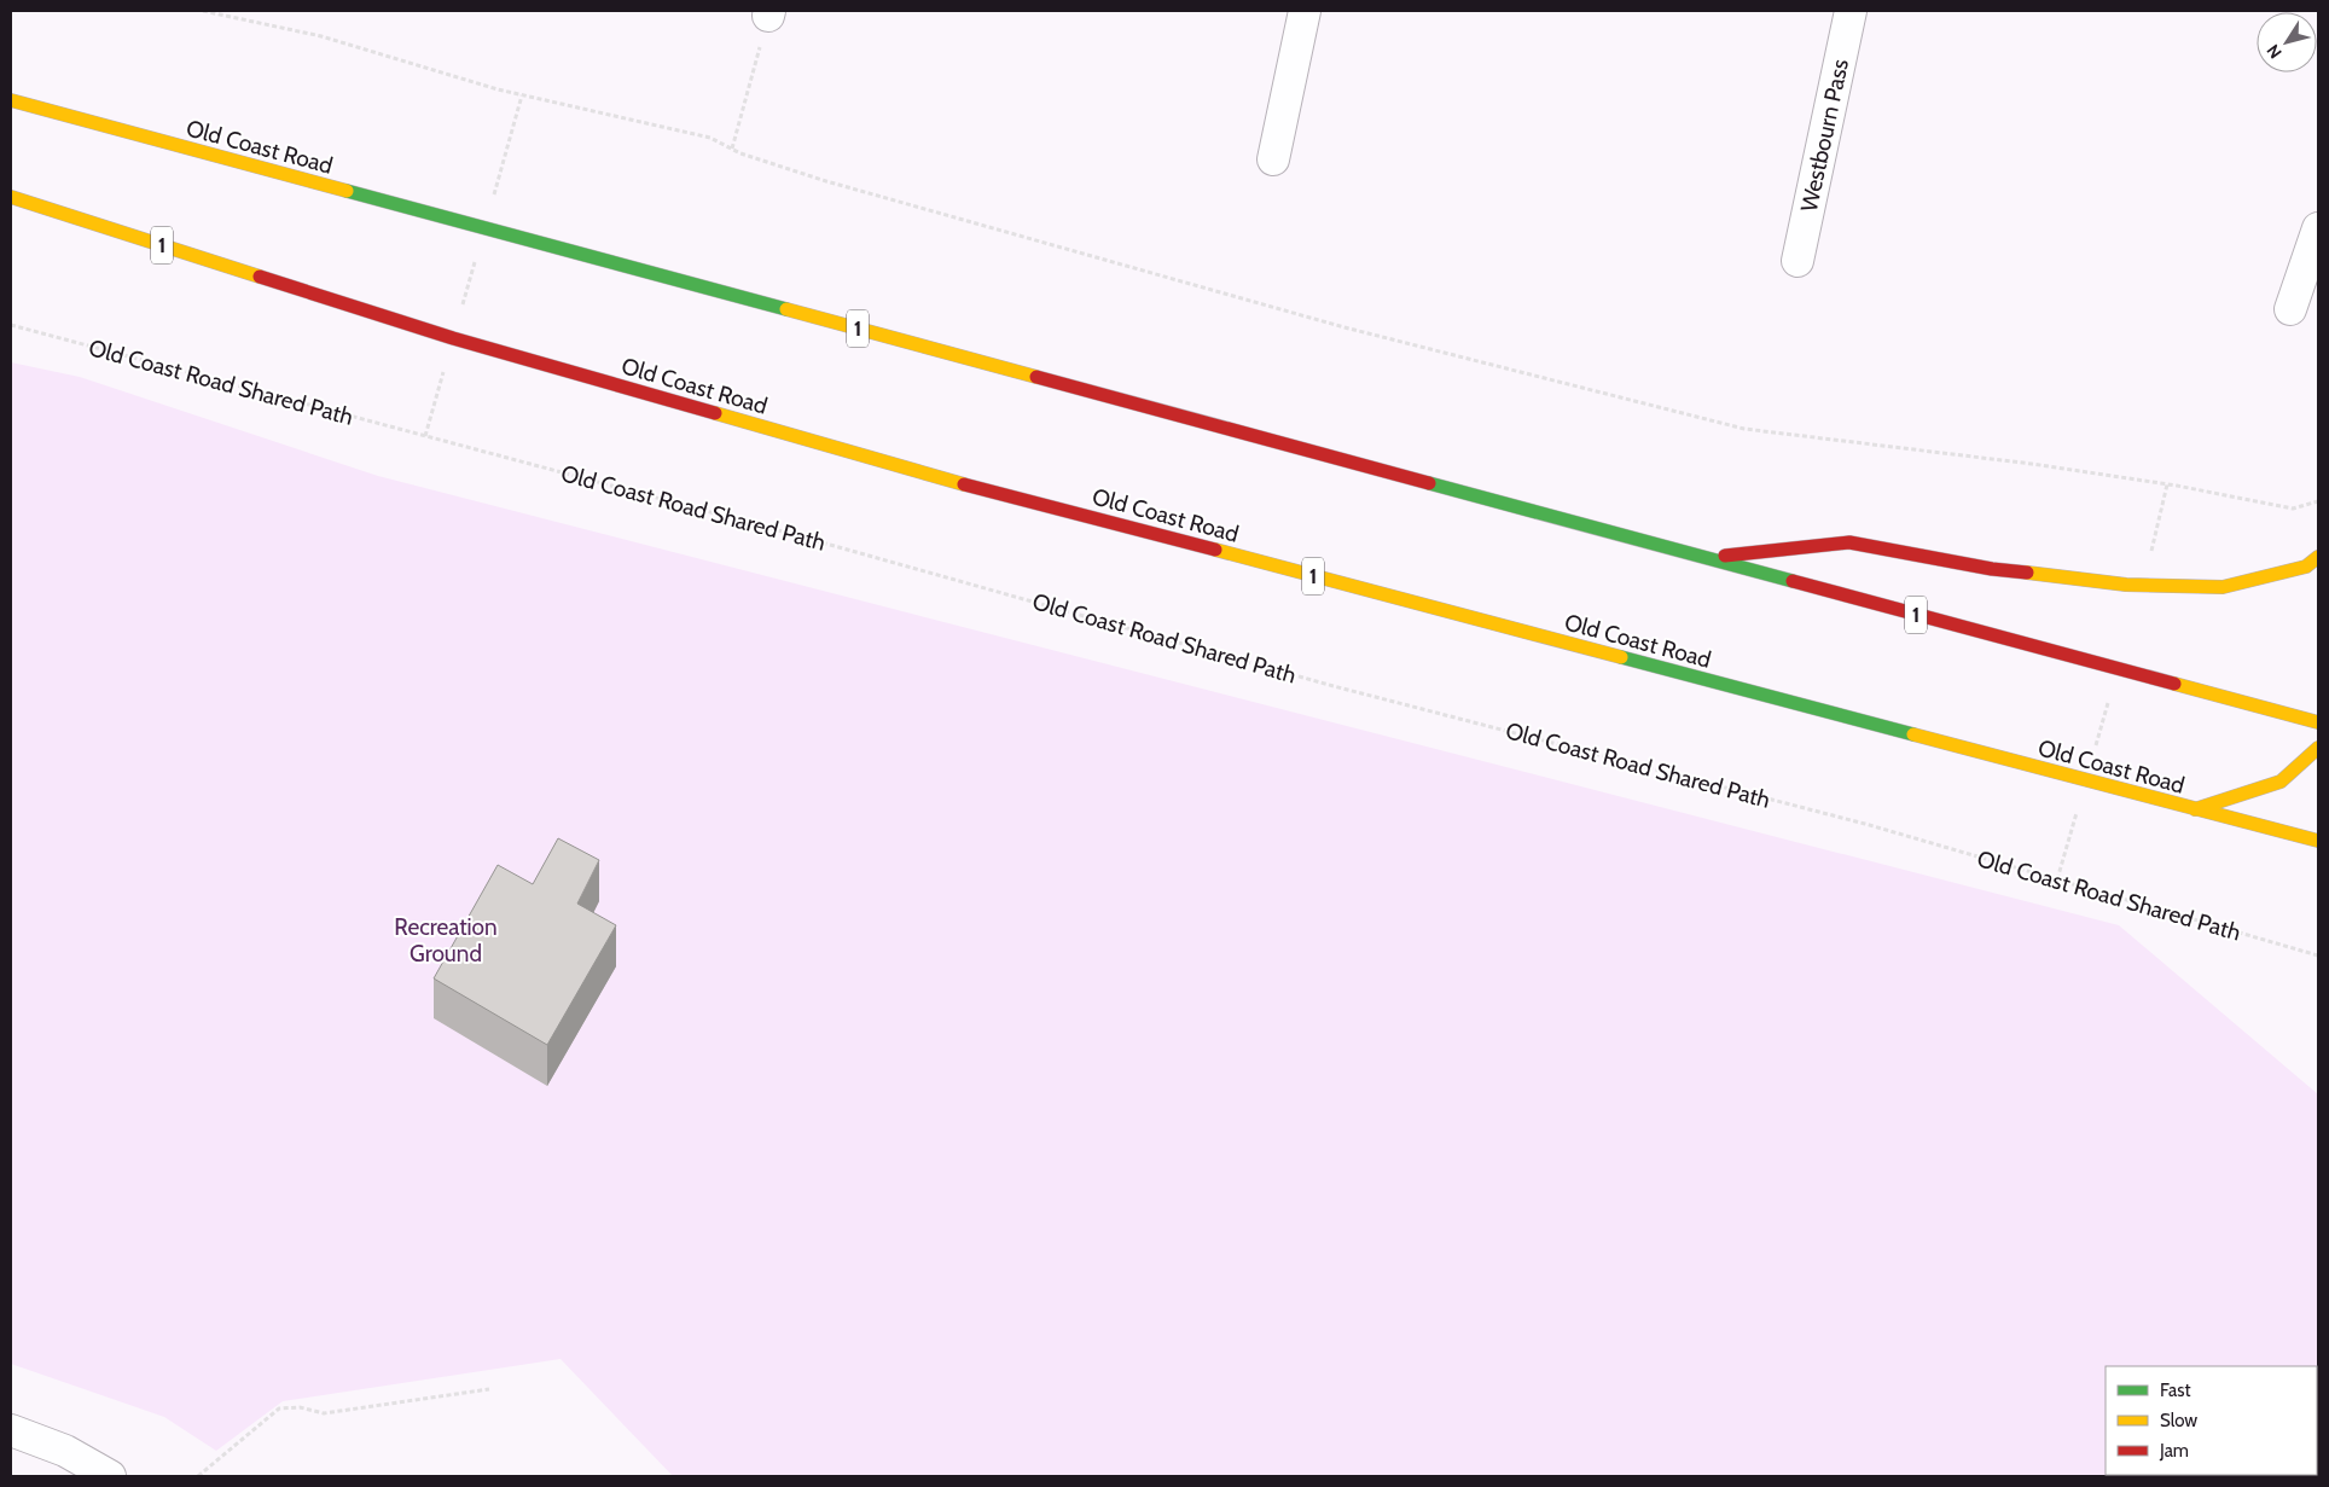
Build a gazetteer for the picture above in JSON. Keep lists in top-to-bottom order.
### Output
{
  "streets": {
    "main road": ["Old Coast Road", "1"],
    "street": ["Westbourn Pass"],
    "path": ["Old Coast Road Shared Path"]
  },
  "parks": ["Recreation Ground"],
  "legend": ["Fast", "Slow", "Jam"],
  "north": "bottom left"
}
